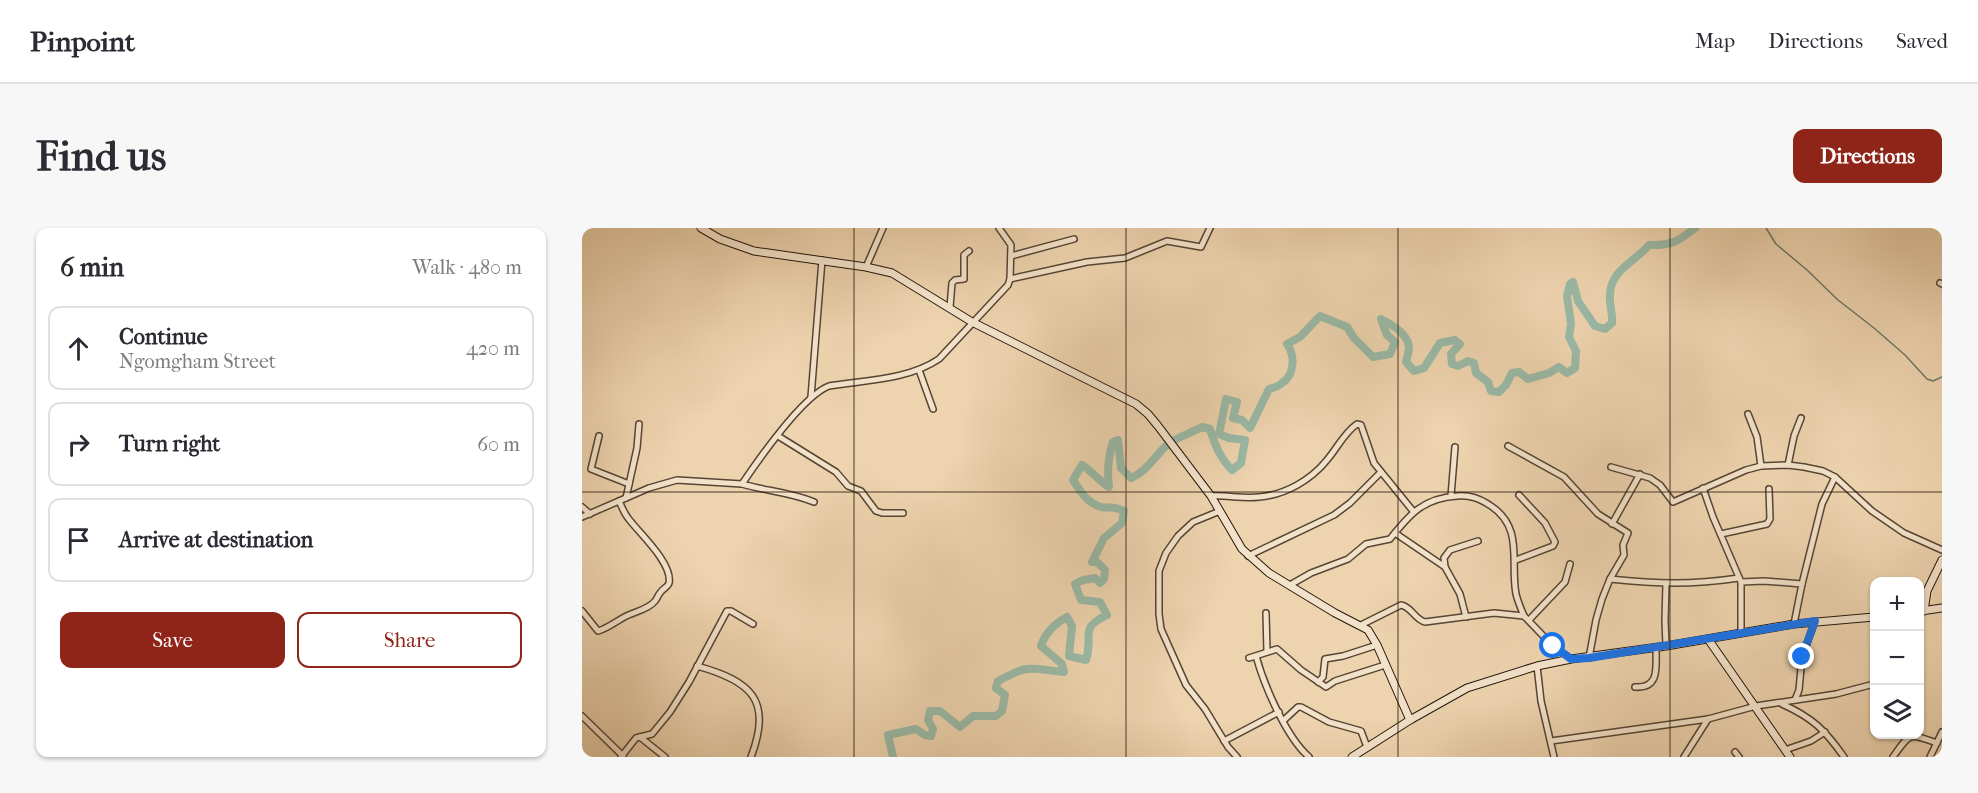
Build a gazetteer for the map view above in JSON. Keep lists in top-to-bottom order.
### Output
{
  "page": {
    "header": "Pinpoint",
    "nav": ["Map", "Directions", "Saved"],
    "buttons": [
      "Directions",
      ["Save", "Share"]
    ],
    "title": "Find us",
    "heading": ["6 min", "Walk · 480 m"],
    "list": [
      ["Continue", "Ngomgham Street", "420 m"],
      ["Turn right", "60 m"],
      "Arrive at destination"
    ],
    "map_buttons": ["+", "−"]
  }
}
